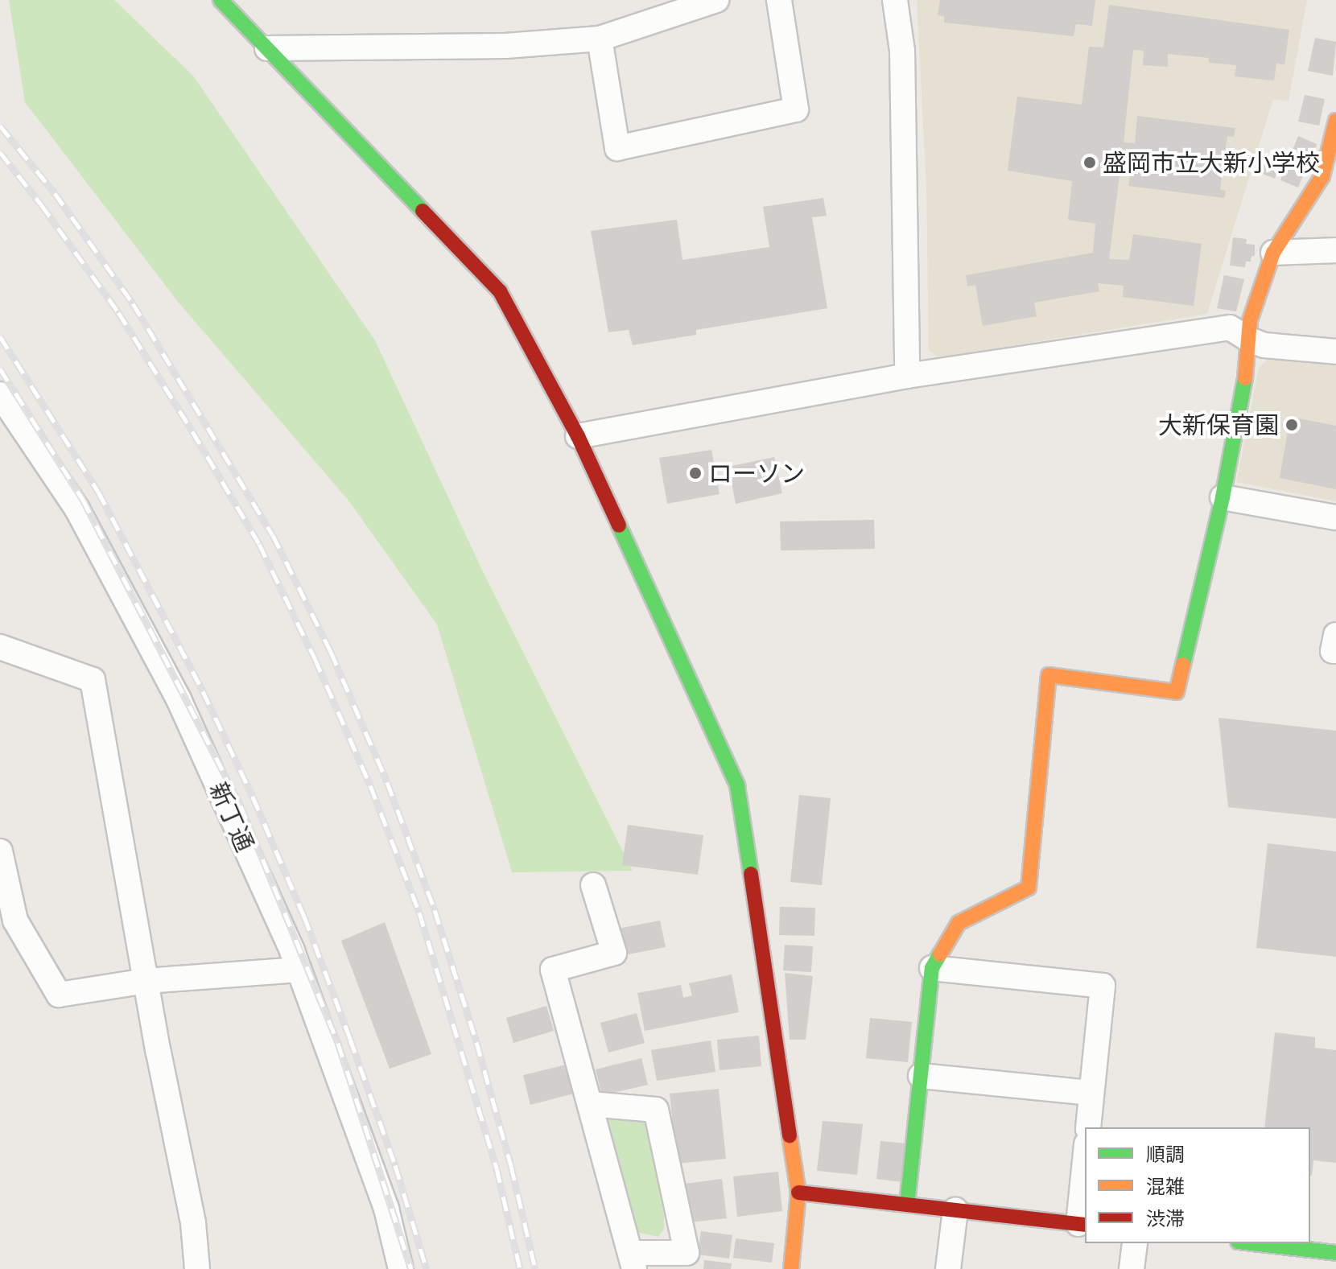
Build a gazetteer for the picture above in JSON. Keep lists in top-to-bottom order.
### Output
{
  "streets": {
    "street": ["新丁通"]
  },
  "places": ["盛岡市立大新小学校", "大新保育園", "ローソン"],
  "legend": ["順調", "混雑", "渋滞"]
}
